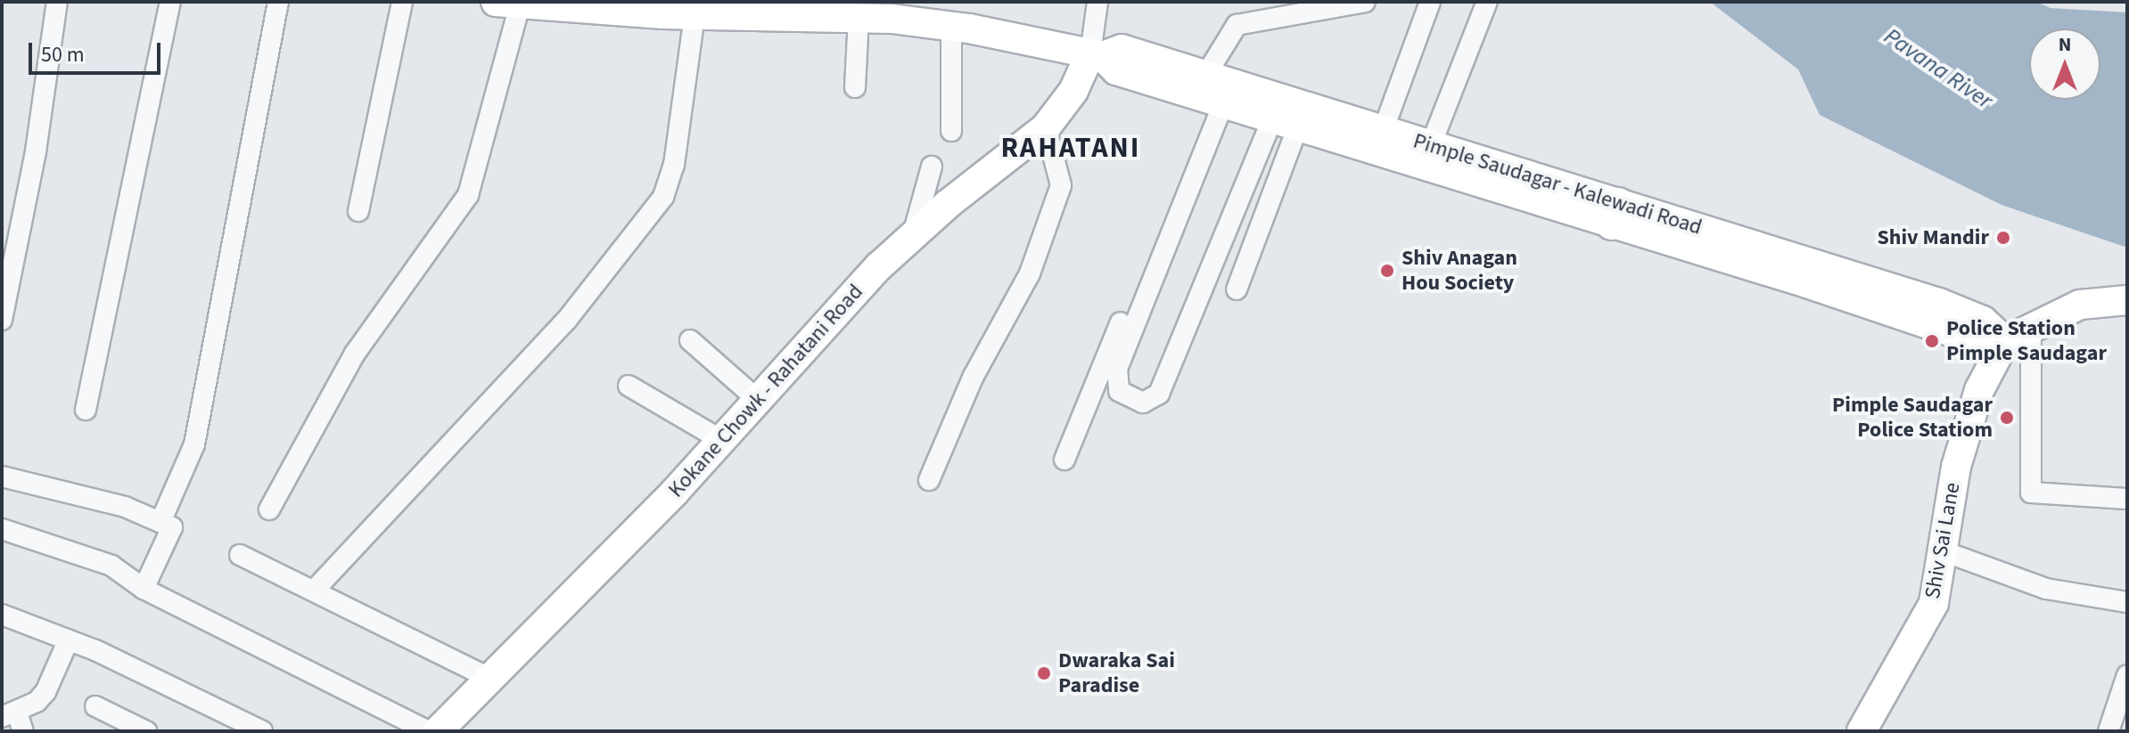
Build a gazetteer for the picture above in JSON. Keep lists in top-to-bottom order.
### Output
{
  "streets": {
    "main road": ["Pimple Saudagar - Kalewadi Road", "Kokane Chowk - Rahatani Road", "Shiv Sai Lane"]
  },
  "crossings": [
    ["Pimple Saudagar - Kalewadi Road", "Kokane Chowk - Rahatani Road"],
    ["Pimple Saudagar - Kalewadi Road", "Shiv Sai Lane"]
  ],
  "districts": ["RAHATANI"],
  "water": ["Pavana River"],
  "places": [
    "Shiv Mandir",
    "Shiv Anagan Hou Society",
    "Police Station Pimple Saudagar",
    "Pimple Saudagar Police Statiom",
    "Dwaraka Sai Paradise"
  ],
  "scale_bar": "50 m",
  "north": "top"
}
